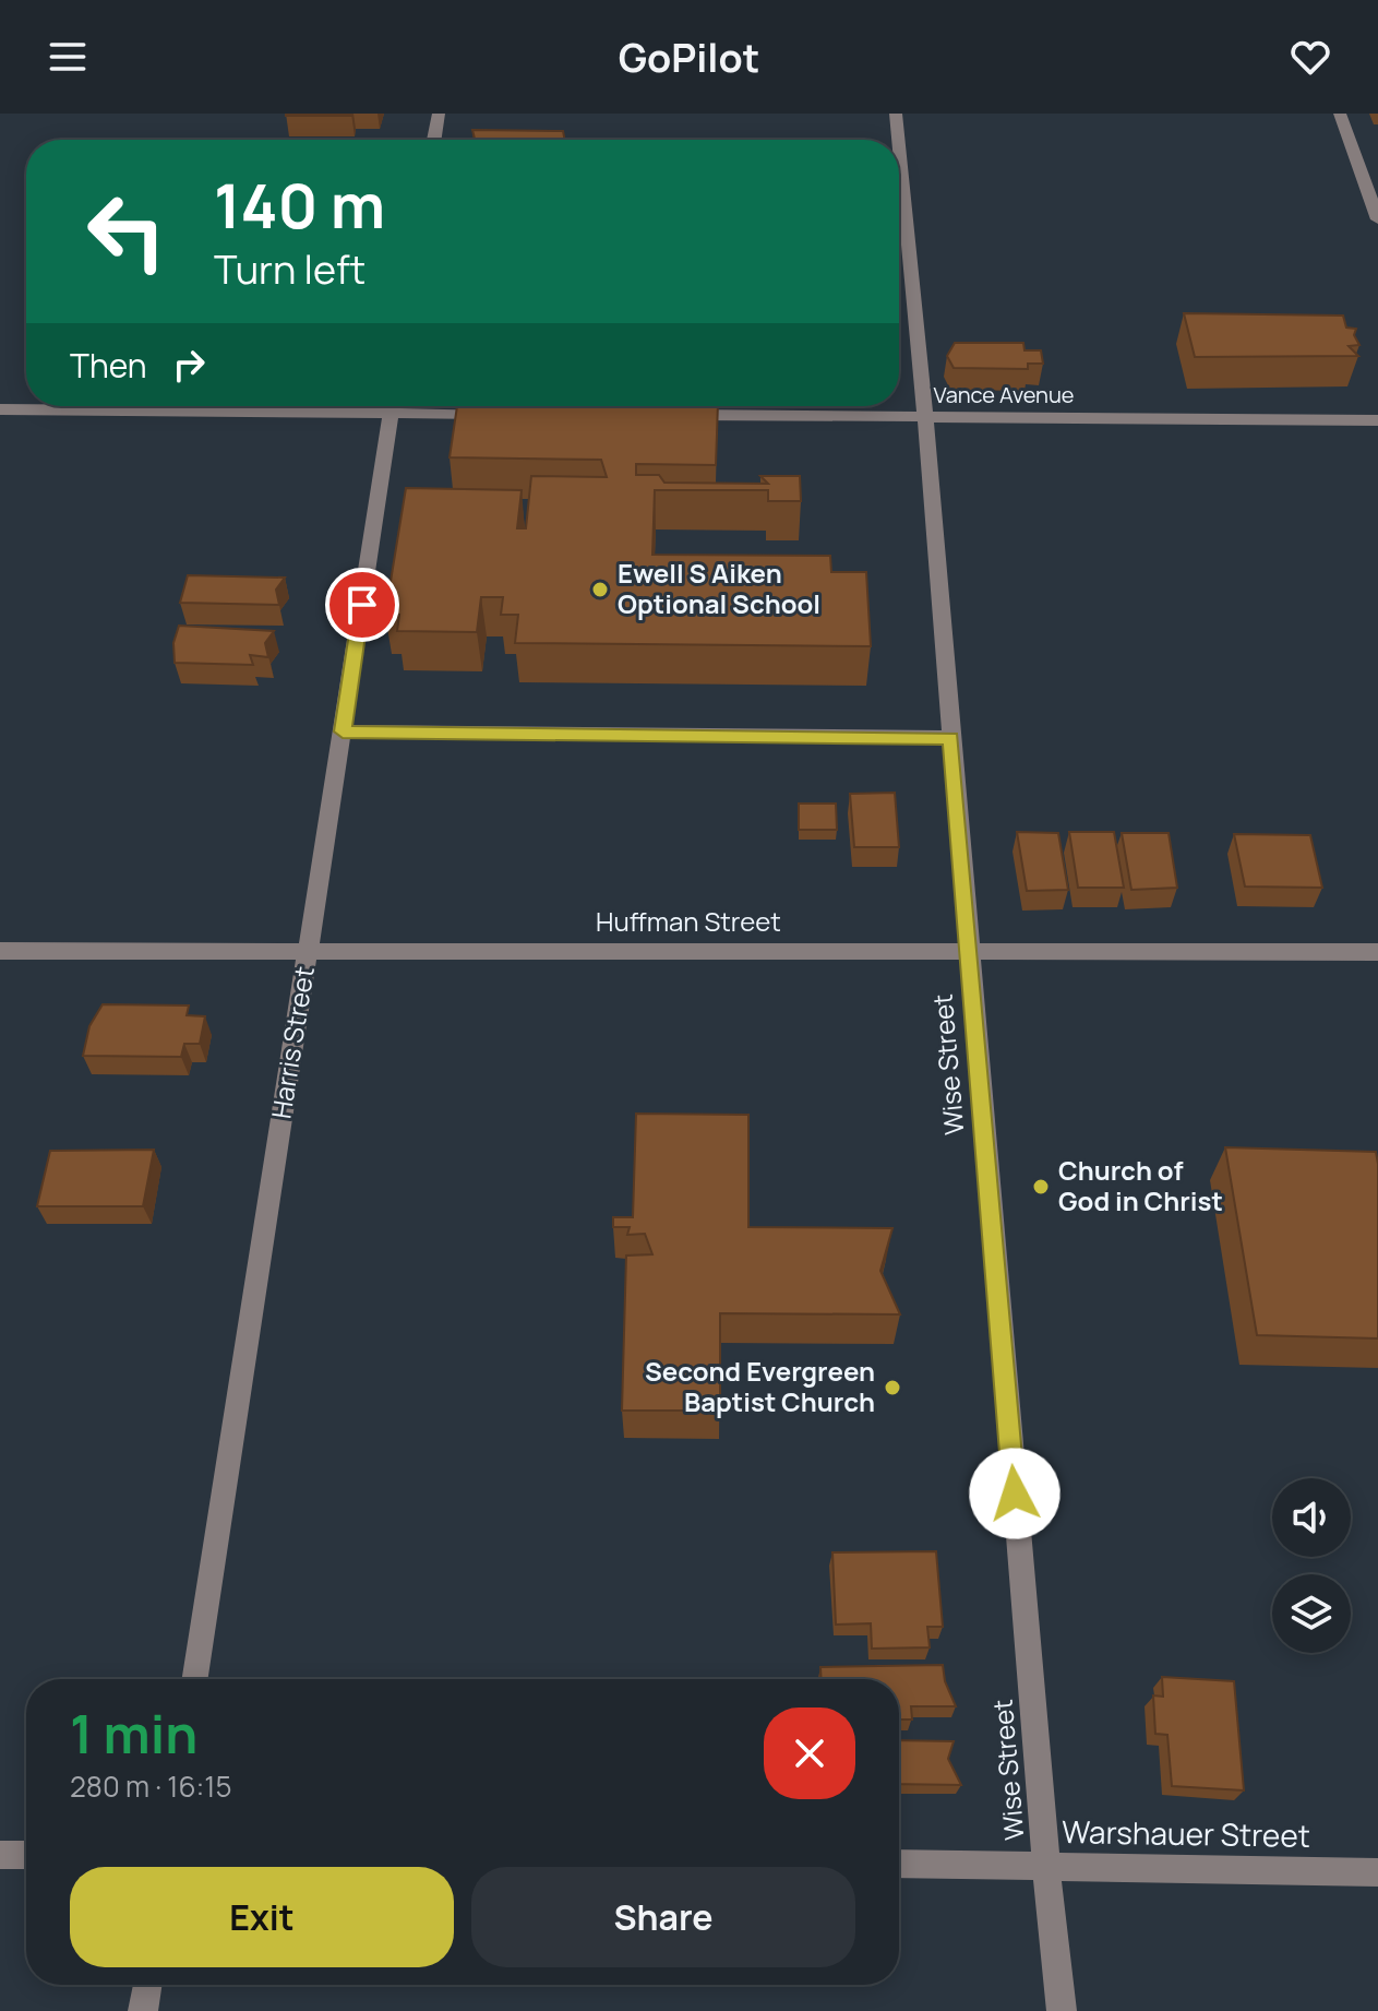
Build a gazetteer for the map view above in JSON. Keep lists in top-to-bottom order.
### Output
{
  "streets": {
    "street": [
      "Vance Avenue",
      "Huffman Street",
      "Harris Street",
      "Wise Street",
      "Warshauer Street"
    ]
  },
  "crossings": [
    ["Vance Avenue", "Wise Street"],
    ["Huffman Street", "Harris Street"],
    ["Huffman Street", "Wise Street"],
    ["Wise Street", "Warshauer Street"]
  ],
  "places": ["Ewell S Aiken Optional School", "Church of God in Christ", "Second Evergreen Baptist Church"],
  "page": {
    "header": "GoPilot",
    "turn": ["140 m", "Turn left"],
    "then": "Then",
    "heading": ["1 min", "280 m · 16:15"],
    "buttons": ["Exit", "Share"]
  }
}
